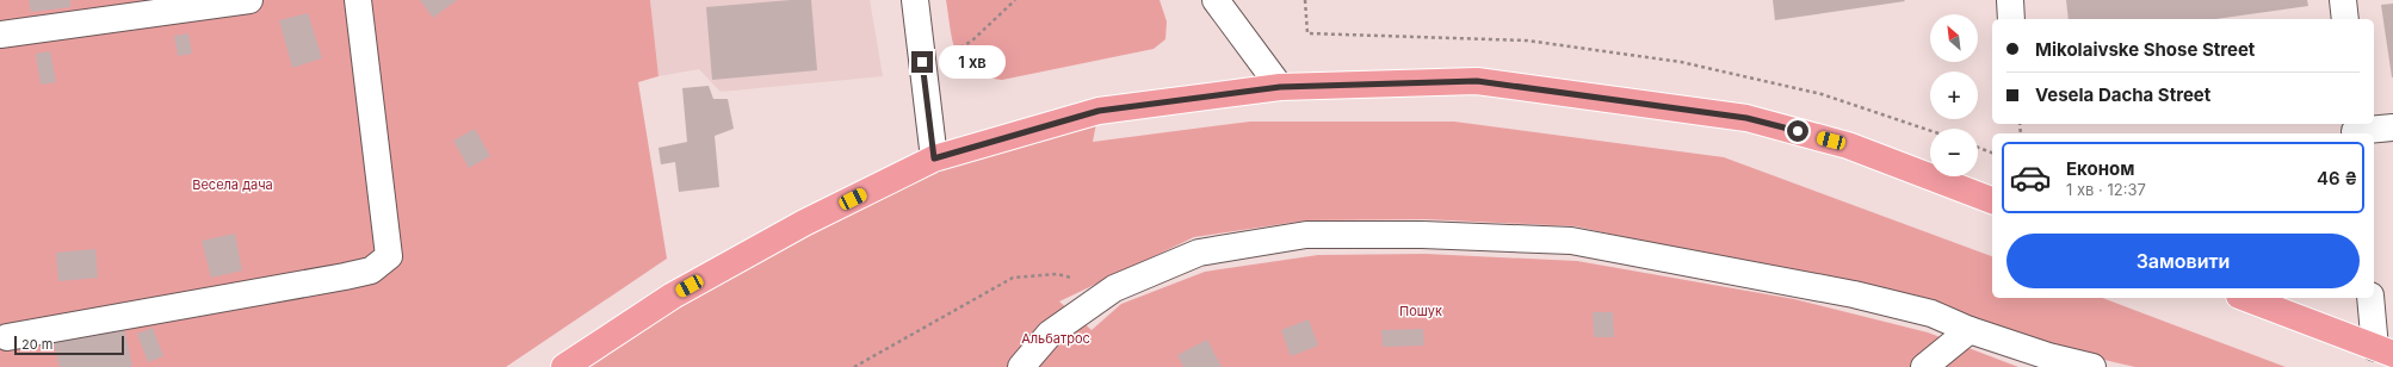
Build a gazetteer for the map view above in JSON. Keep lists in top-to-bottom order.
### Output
{
  "parks": ["Весела дача", "Пошук", "Альбатрос"],
  "scale_bar": "20 m",
  "north": "top left",
  "page": {
    "map_buttons": ["+", "−"],
    "banner": ["Mikolaivske Shose Street", "Vesela Dacha Street"],
    "bubble": "1 хв",
    "list": [
      {
        "name": "Економ",
        "note": "1 хв · 12:37",
        "value": "46 ₴"
      }
    ],
    "buttons": "Замовити",
    "scale": "20 m"
  }
}
